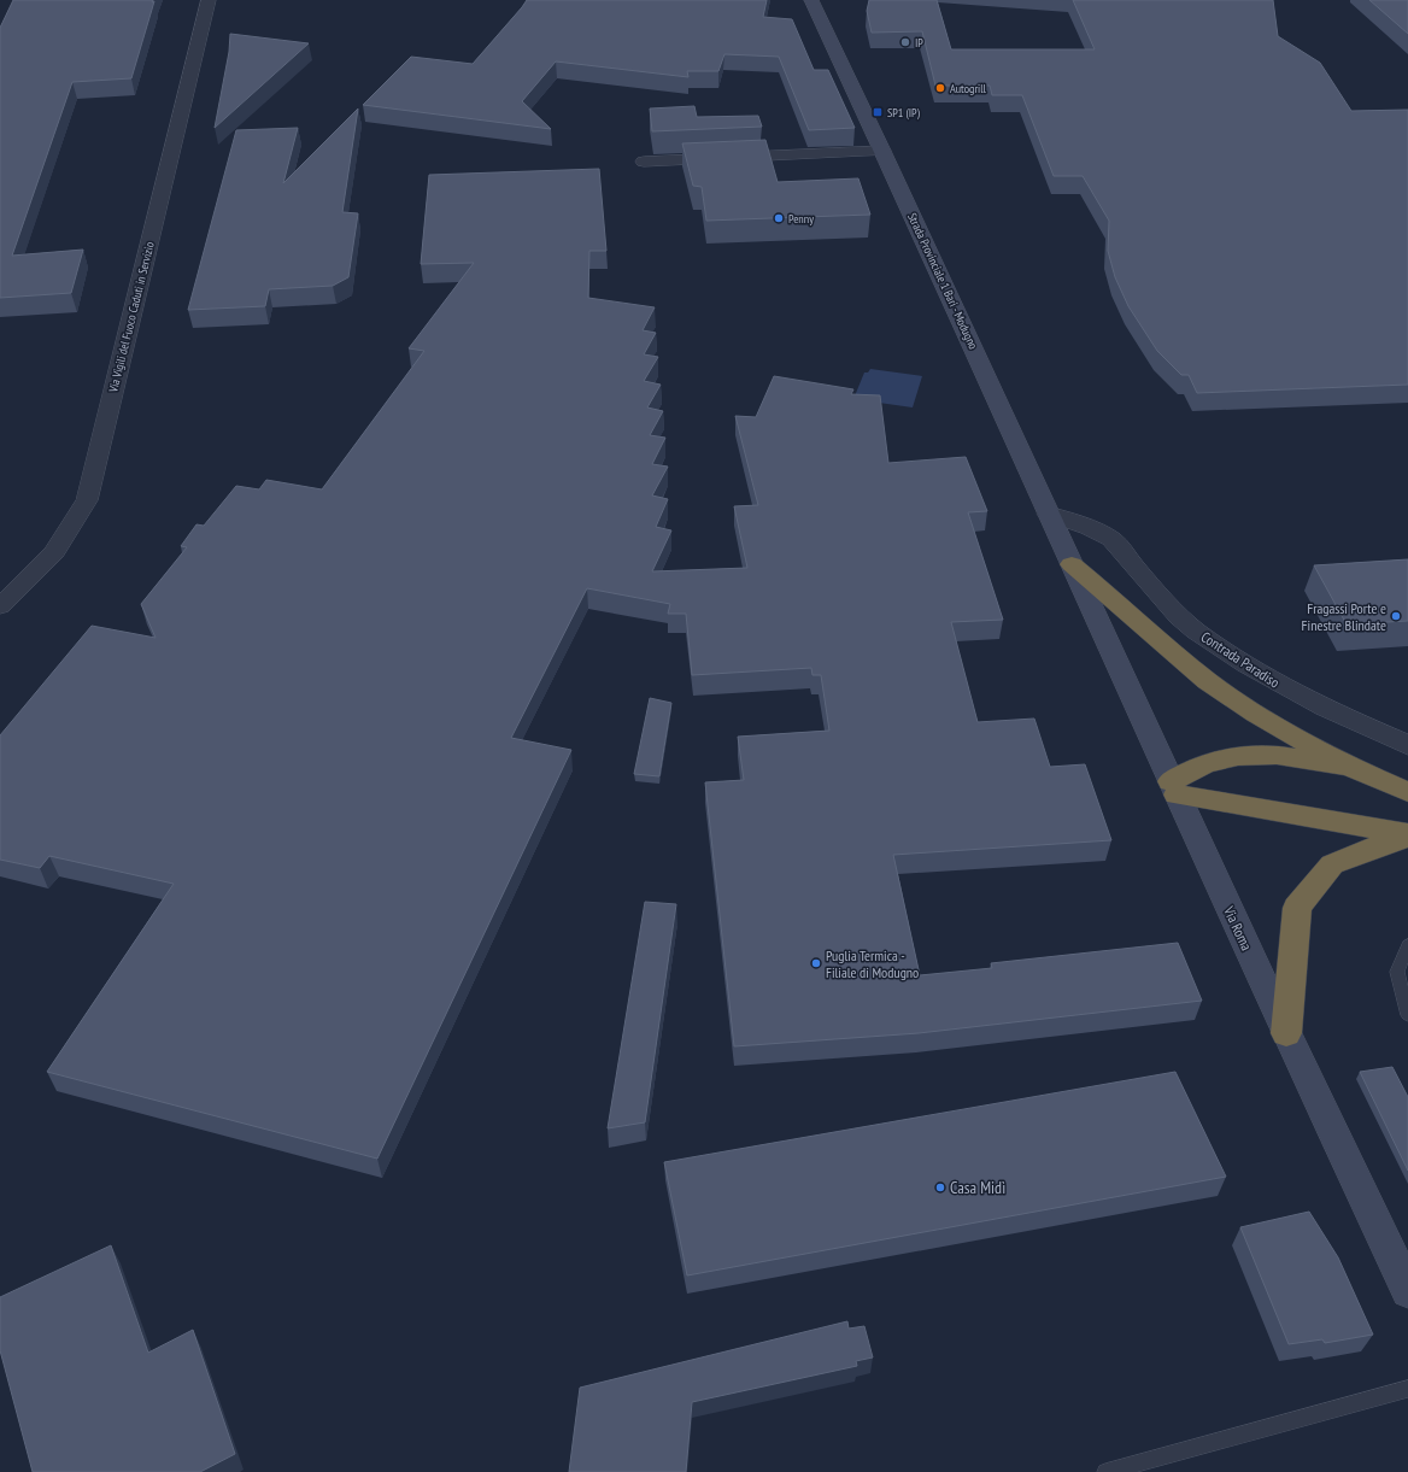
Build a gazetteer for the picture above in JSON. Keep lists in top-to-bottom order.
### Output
{
  "streets": {
    "street": [
      "Strada Provinciale 1 Bari - Modugno",
      "Via Vigili del Fuoco Caduti in Servizio",
      "Contrada Paradiso",
      "Via Roma"
    ]
  },
  "crossings": [
    ["Strada Provinciale 1 Bari - Modugno", "Contrada Paradiso"],
    ["Strada Provinciale 1 Bari - Modugno", "Via Roma"]
  ],
  "places": {
    "other": [
      "IP",
      "Autogrill",
      "Penny",
      "Fragassi Porte e Finestre Blindate",
      "Puglia Termica - Filiale di Modugno",
      "Casa Midì"
    ],
    "transit": ["SP1 (IP)"]
  }
}
